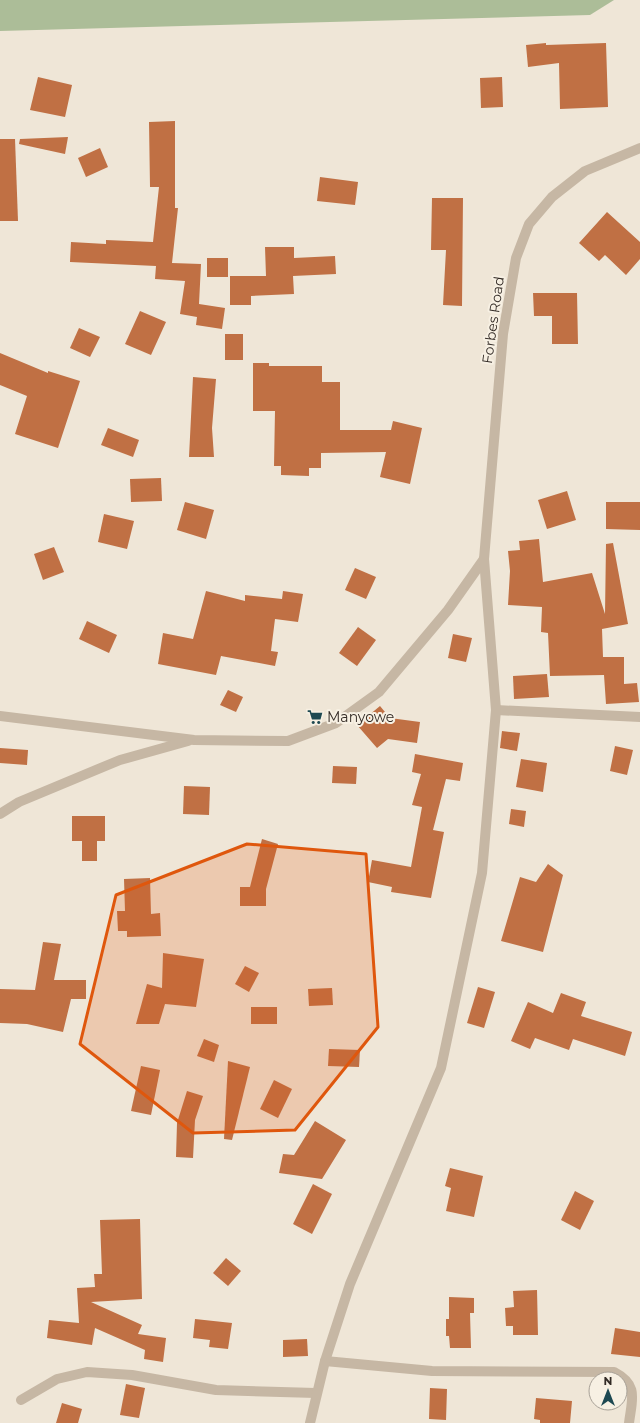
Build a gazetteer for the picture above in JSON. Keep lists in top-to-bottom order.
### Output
{
  "streets": {
    "street": ["Forbes Road"]
  },
  "places": {
    "supermarket": ["Manyowe"]
  },
  "north": "top"
}
